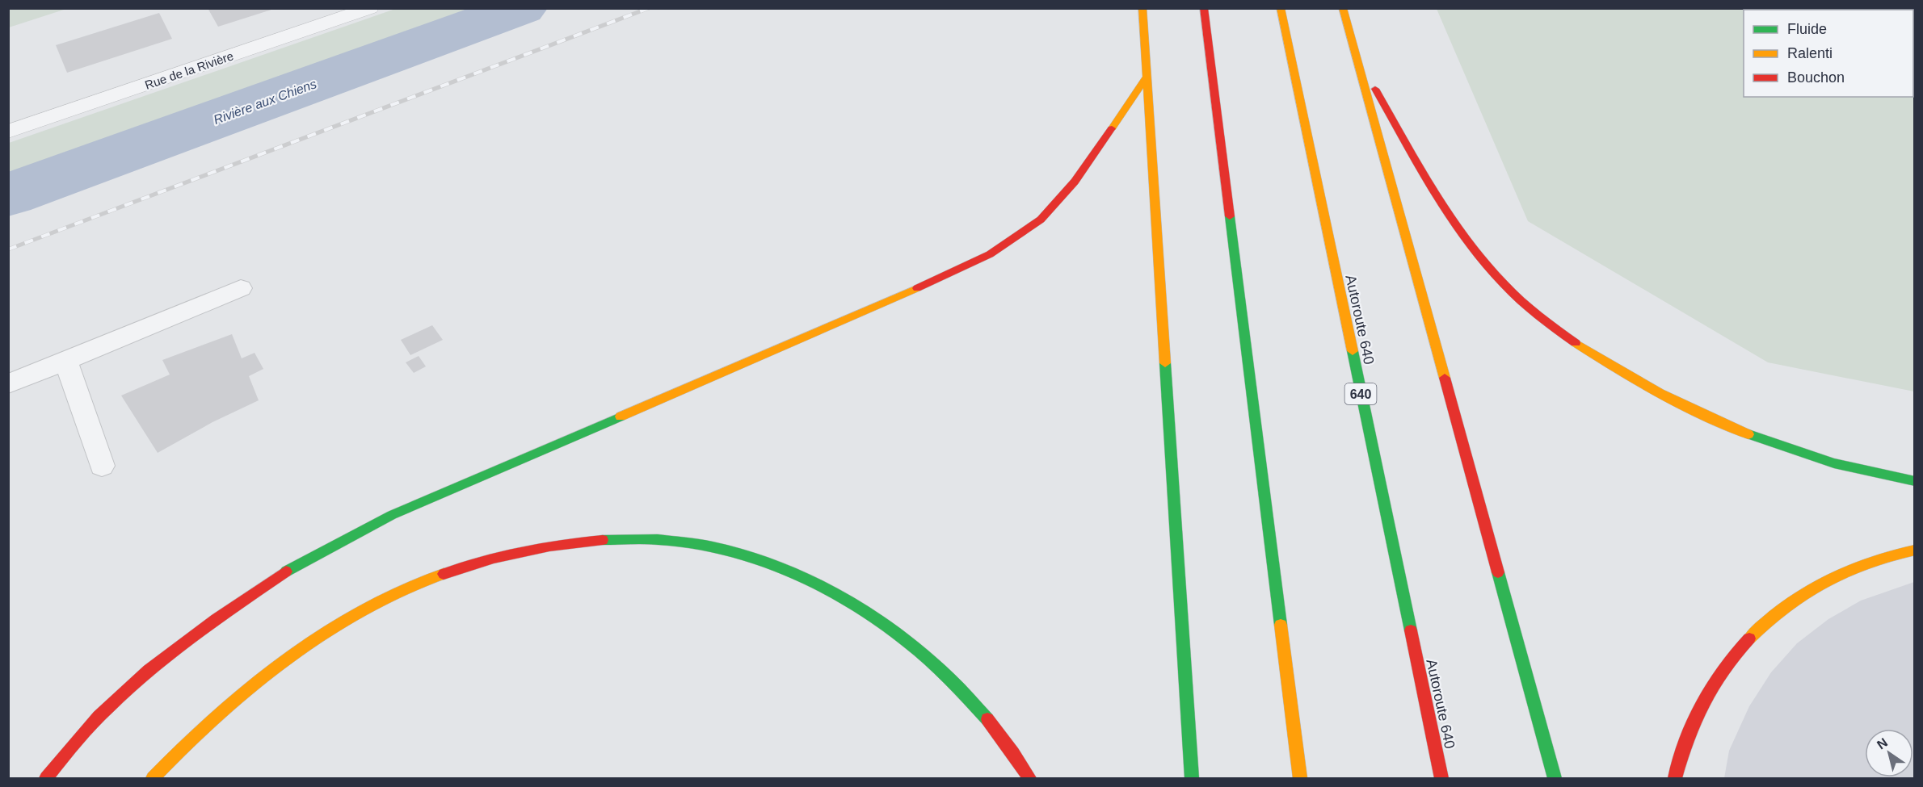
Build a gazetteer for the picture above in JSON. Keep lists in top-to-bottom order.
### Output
{
  "streets": {
    "highway": ["Autoroute 640", "640"],
    "street": ["Rue de la Rivière"]
  },
  "water": ["Rivière aux Chiens"],
  "legend": ["Fluide", "Ralenti", "Bouchon"],
  "north": "top left"
}
